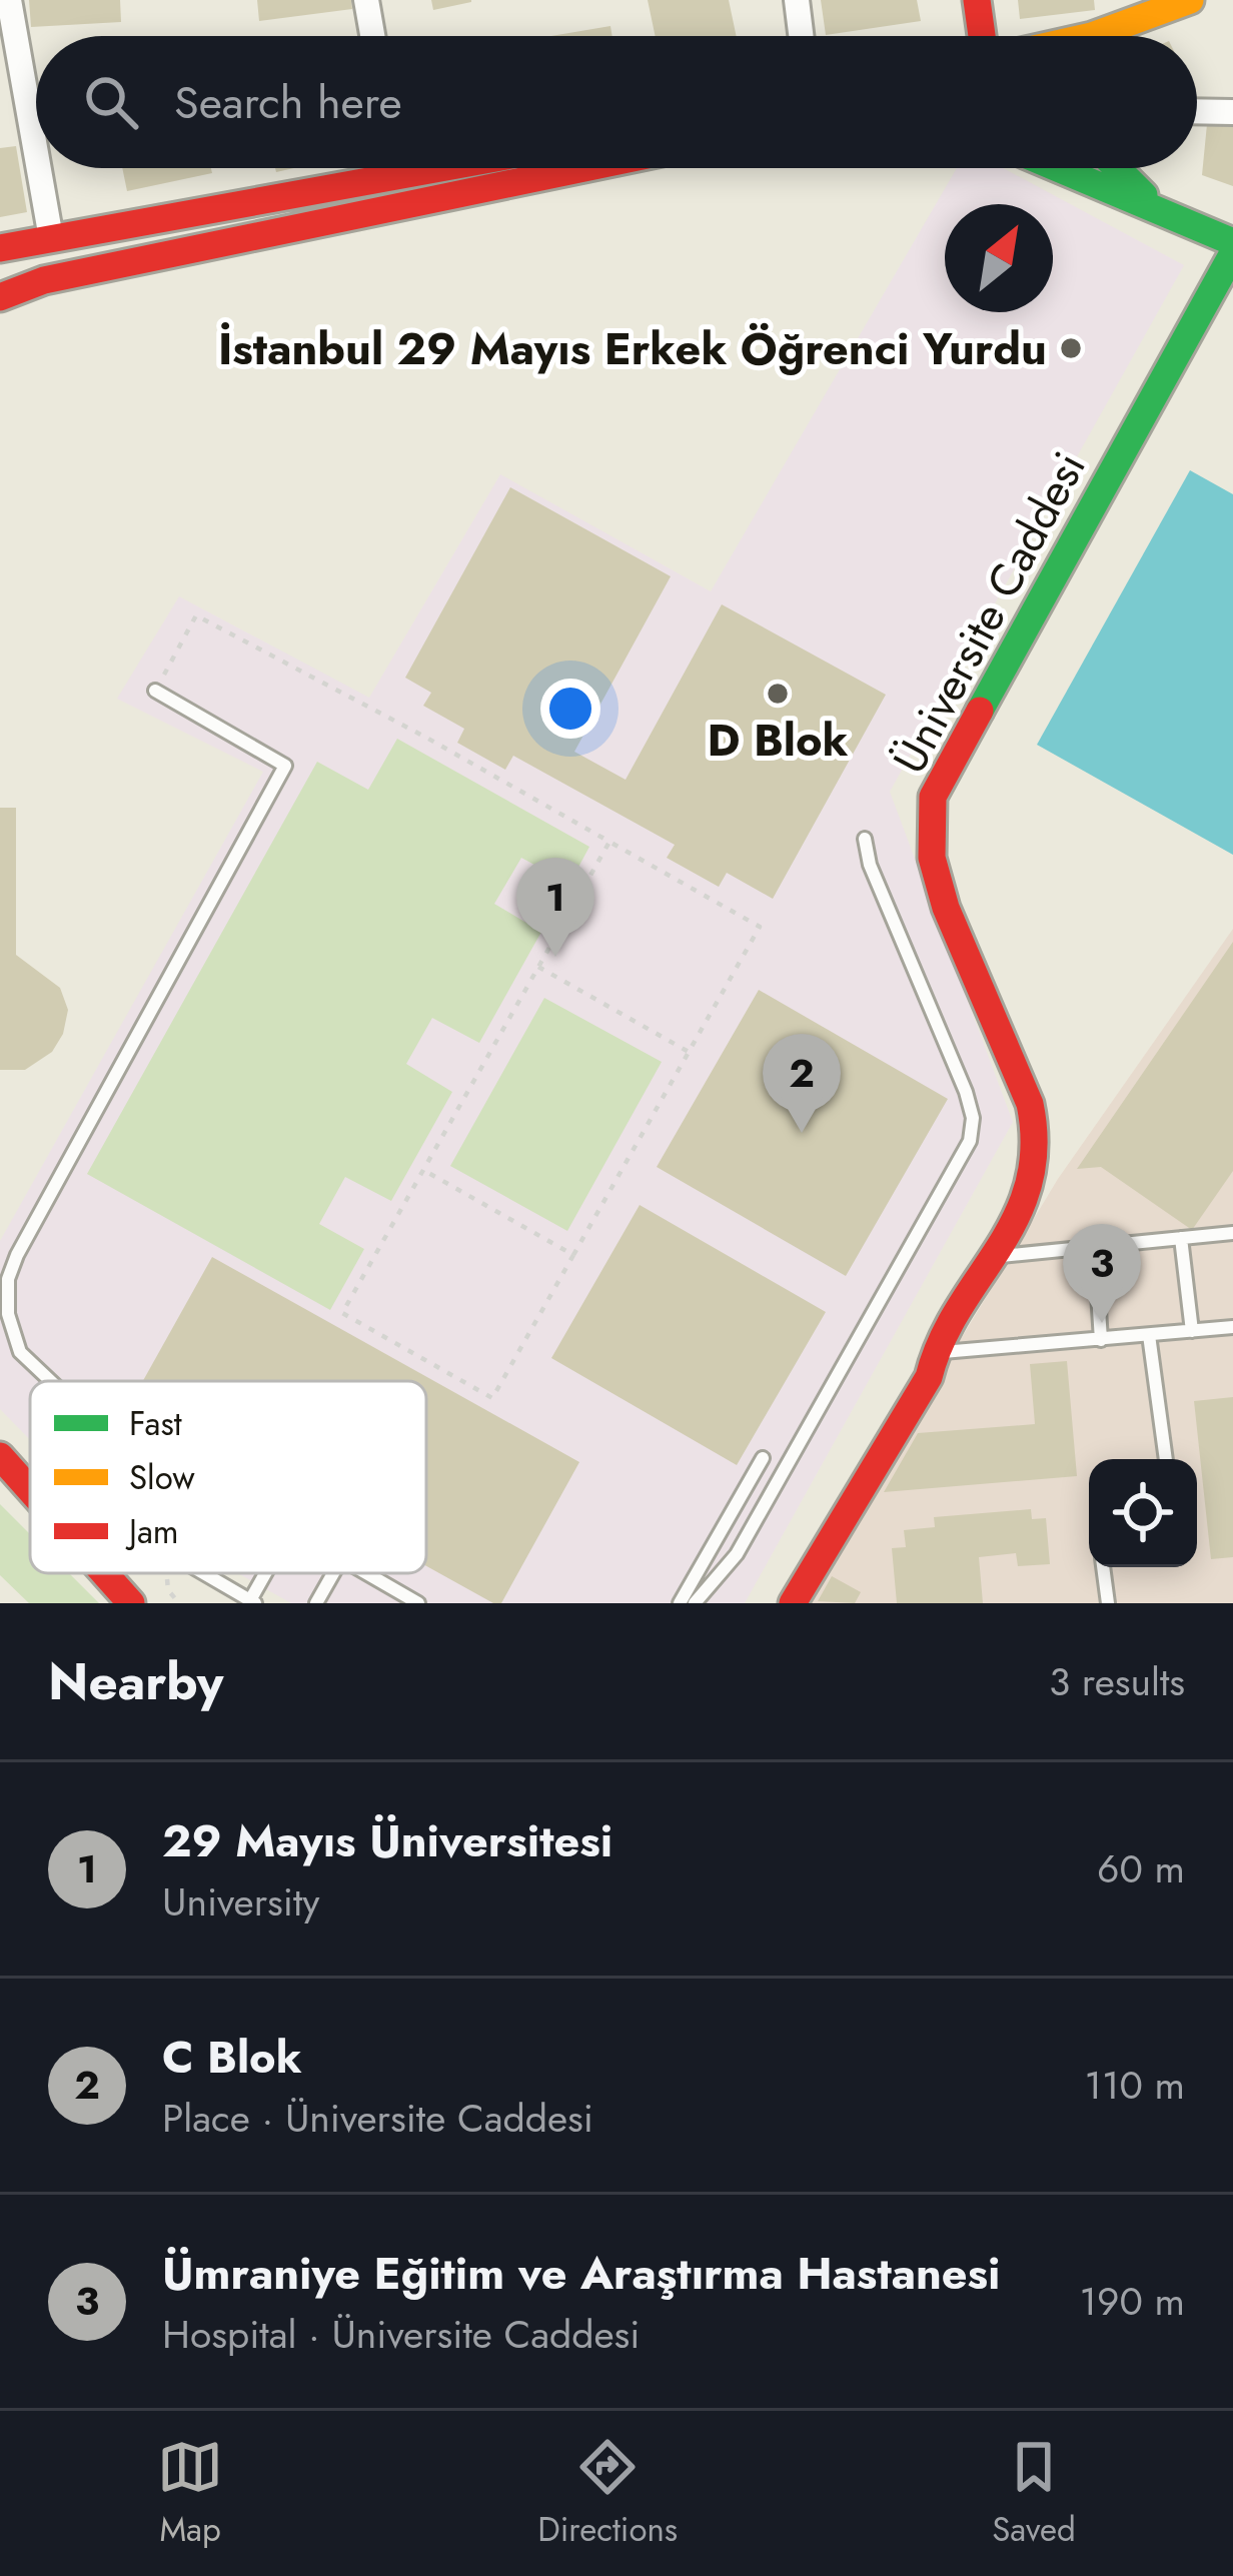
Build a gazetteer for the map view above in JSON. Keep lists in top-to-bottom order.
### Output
{
  "streets": {
    "main road": ["Üniversite Caddesi"]
  },
  "places": ["İstanbul 29 Mayıs Erkek Öğrenci Yurdu", "D Blok"],
  "legend": ["Fast", "Slow", "Jam"],
  "north": "top right",
  "page": {
    "search": "Search here",
    "pins": ["1", "2", "3"],
    "heading": ["Nearby", "3 results"],
    "list": [
      {
        "mark": "1",
        "name": "29 Mayıs Üniversitesi",
        "note": "University",
        "value": "60 m"
      },
      {
        "mark": "2",
        "name": "C Blok",
        "note": "Place · Üniversite Caddesi",
        "value": "110 m"
      },
      {
        "mark": "3",
        "name": "Ümraniye Eğitim ve Araştırma Hastanesi",
        "note": "Hospital · Üniversite Caddesi",
        "value": "190 m"
      }
    ],
    "nav": ["Map", "Directions", "Saved"]
  }
}
